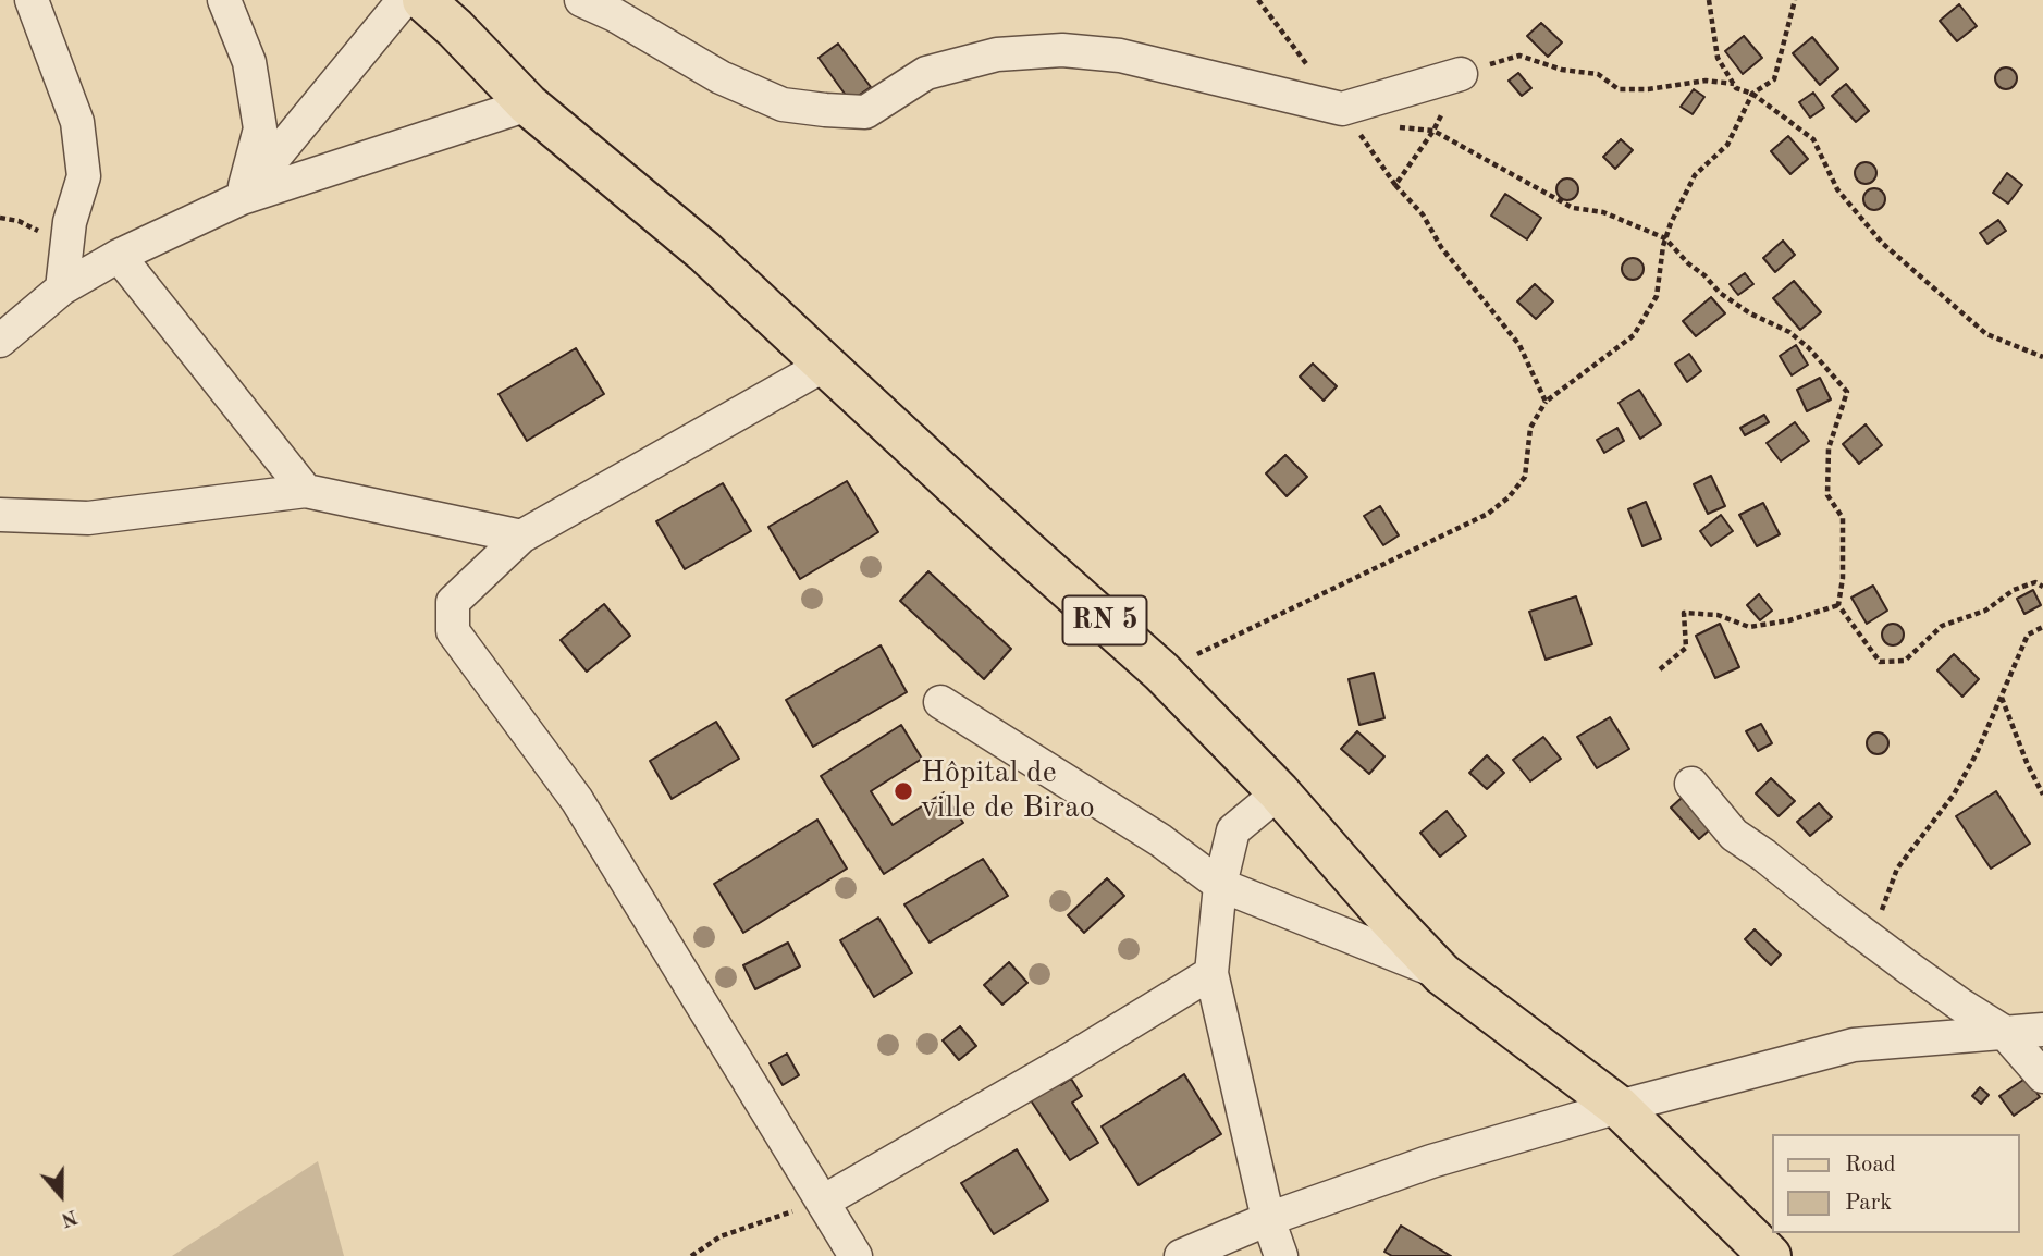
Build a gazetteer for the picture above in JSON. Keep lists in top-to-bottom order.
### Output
{
  "streets": {
    "main road": ["RN 5"]
  },
  "places": ["Hôpital de ville de Birao"],
  "legend": ["Road", "Park"],
  "north": "bottom"
}
